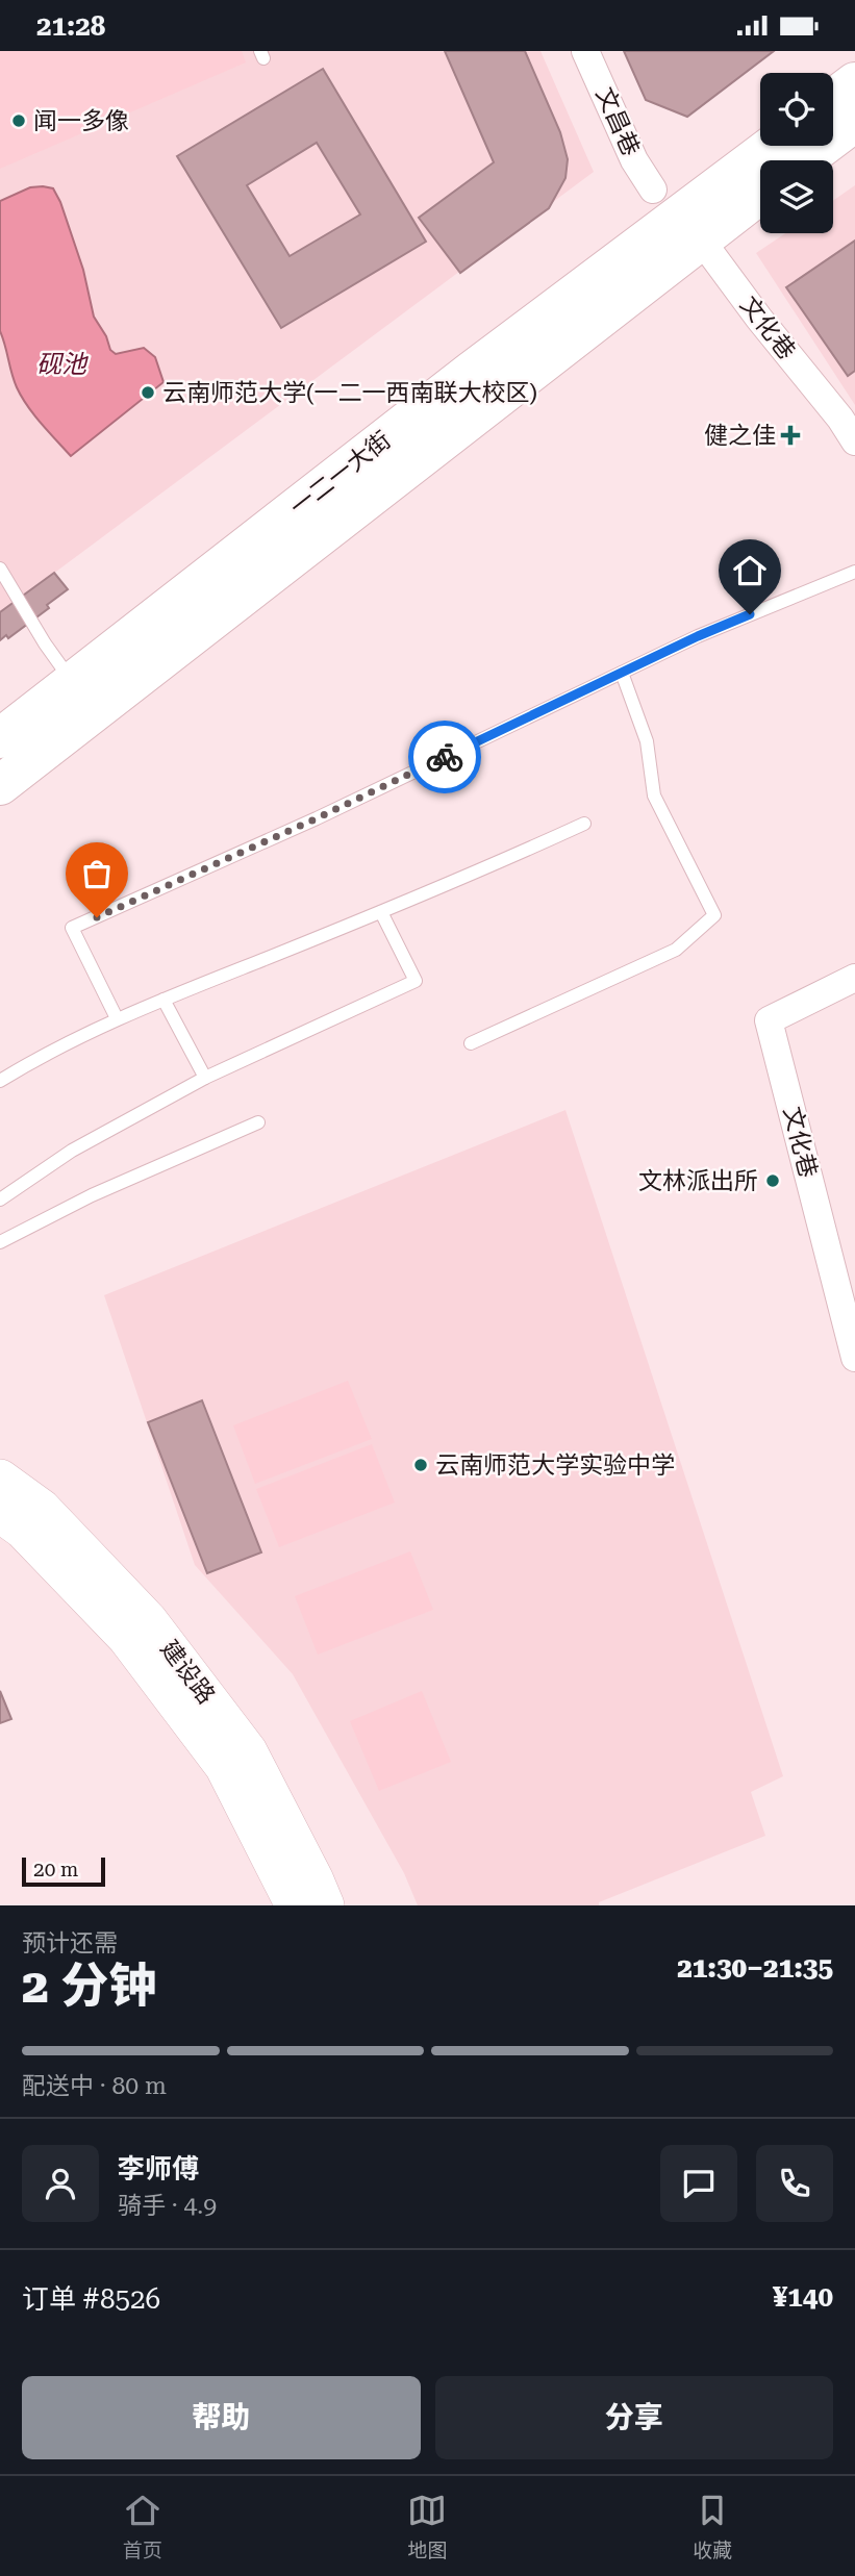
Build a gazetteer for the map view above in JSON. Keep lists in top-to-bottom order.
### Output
{
  "streets": {
    "main road": ["一二一大街"],
    "street": ["文昌巷", "文化巷", "建设路"]
  },
  "crossings": [
    ["文昌巷", "文化巷"],
    ["文昌巷", "一二一大街"],
    ["文化巷", "一二一大街"]
  ],
  "water": ["砚池"],
  "places": {
    "other": [
      "闻一多像",
      "云南师范大学(一二一西南联大校区)",
      "文林派出所",
      "云南师范大学实验中学"
    ],
    "health": ["健之佳"]
  },
  "scale_bar": "20 m",
  "page": {
    "status": "21:28",
    "scale": "20 m",
    "heading": ["2 分钟", "预计还需", "21:30–21:35"],
    "panel": [
      "李师傅",
      "骑手 · 4.9",
      "订单 #8526",
      "¥140"
    ],
    "bar": "配送中 · 80 m",
    "buttons": ["帮助", "分享"],
    "tabs": ["首页", "地图", "收藏"]
  }
}
